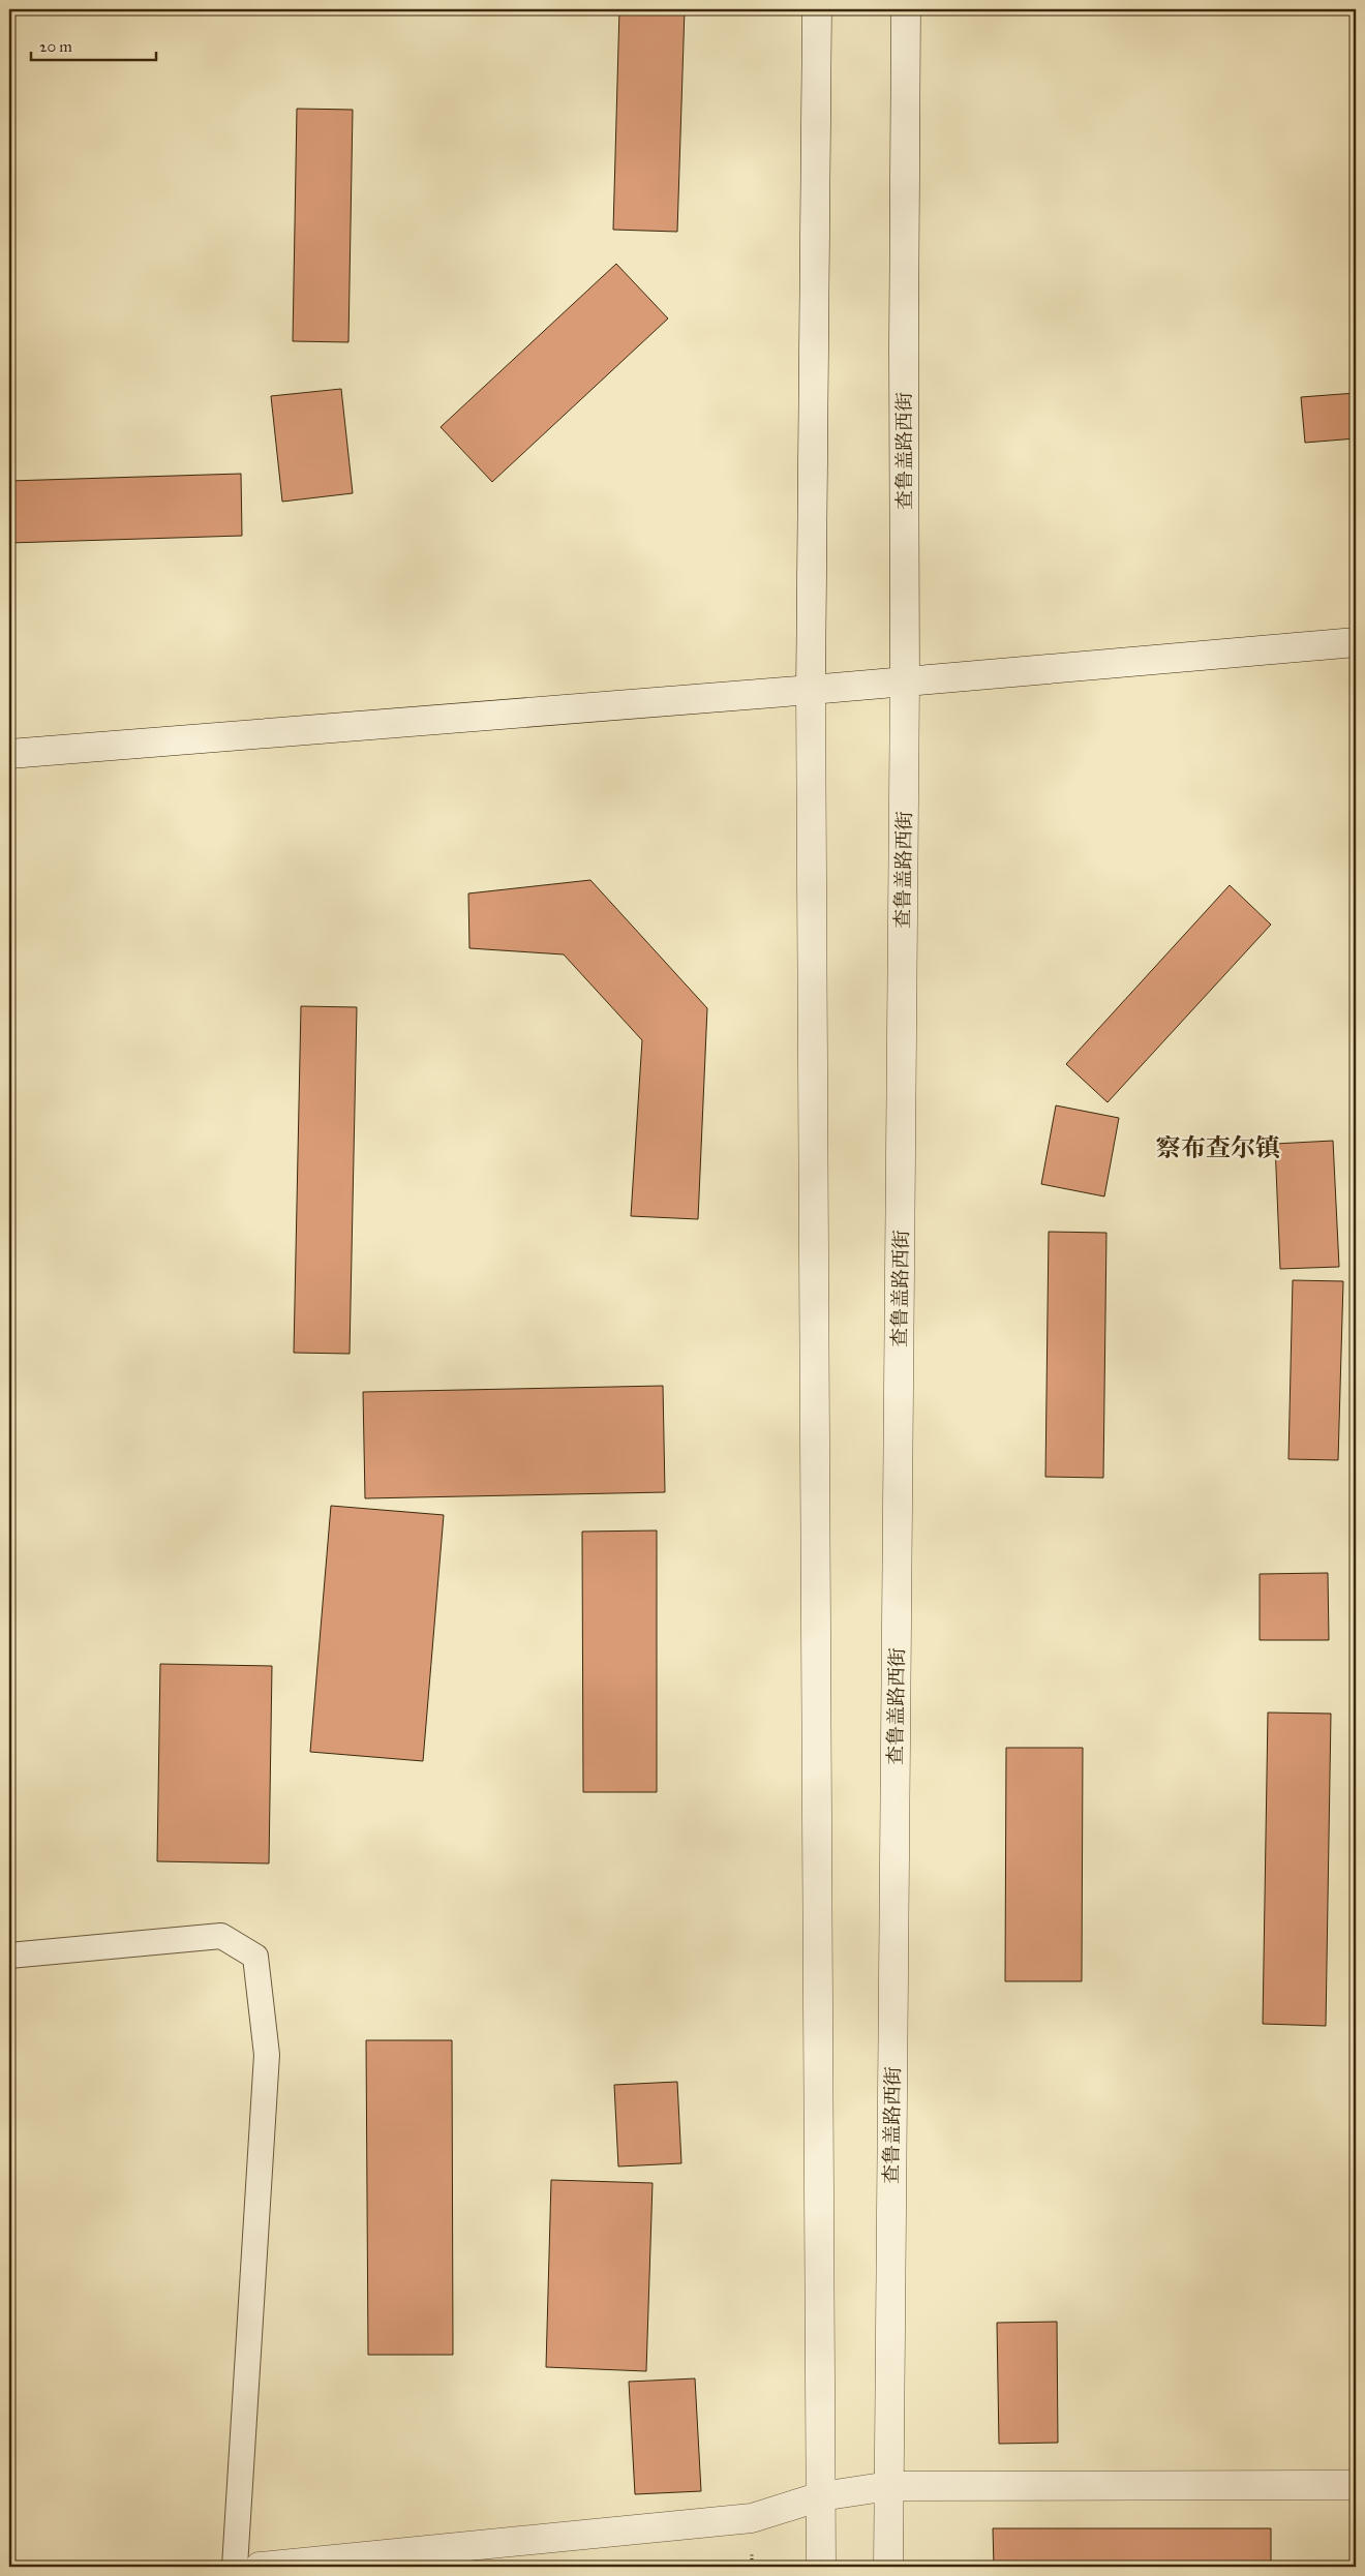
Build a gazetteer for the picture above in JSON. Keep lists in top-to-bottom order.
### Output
{
  "streets": {
    "street": ["查鲁盖路西街"]
  },
  "districts": ["察布查尔镇"],
  "scale_bar": "20 m"
}
